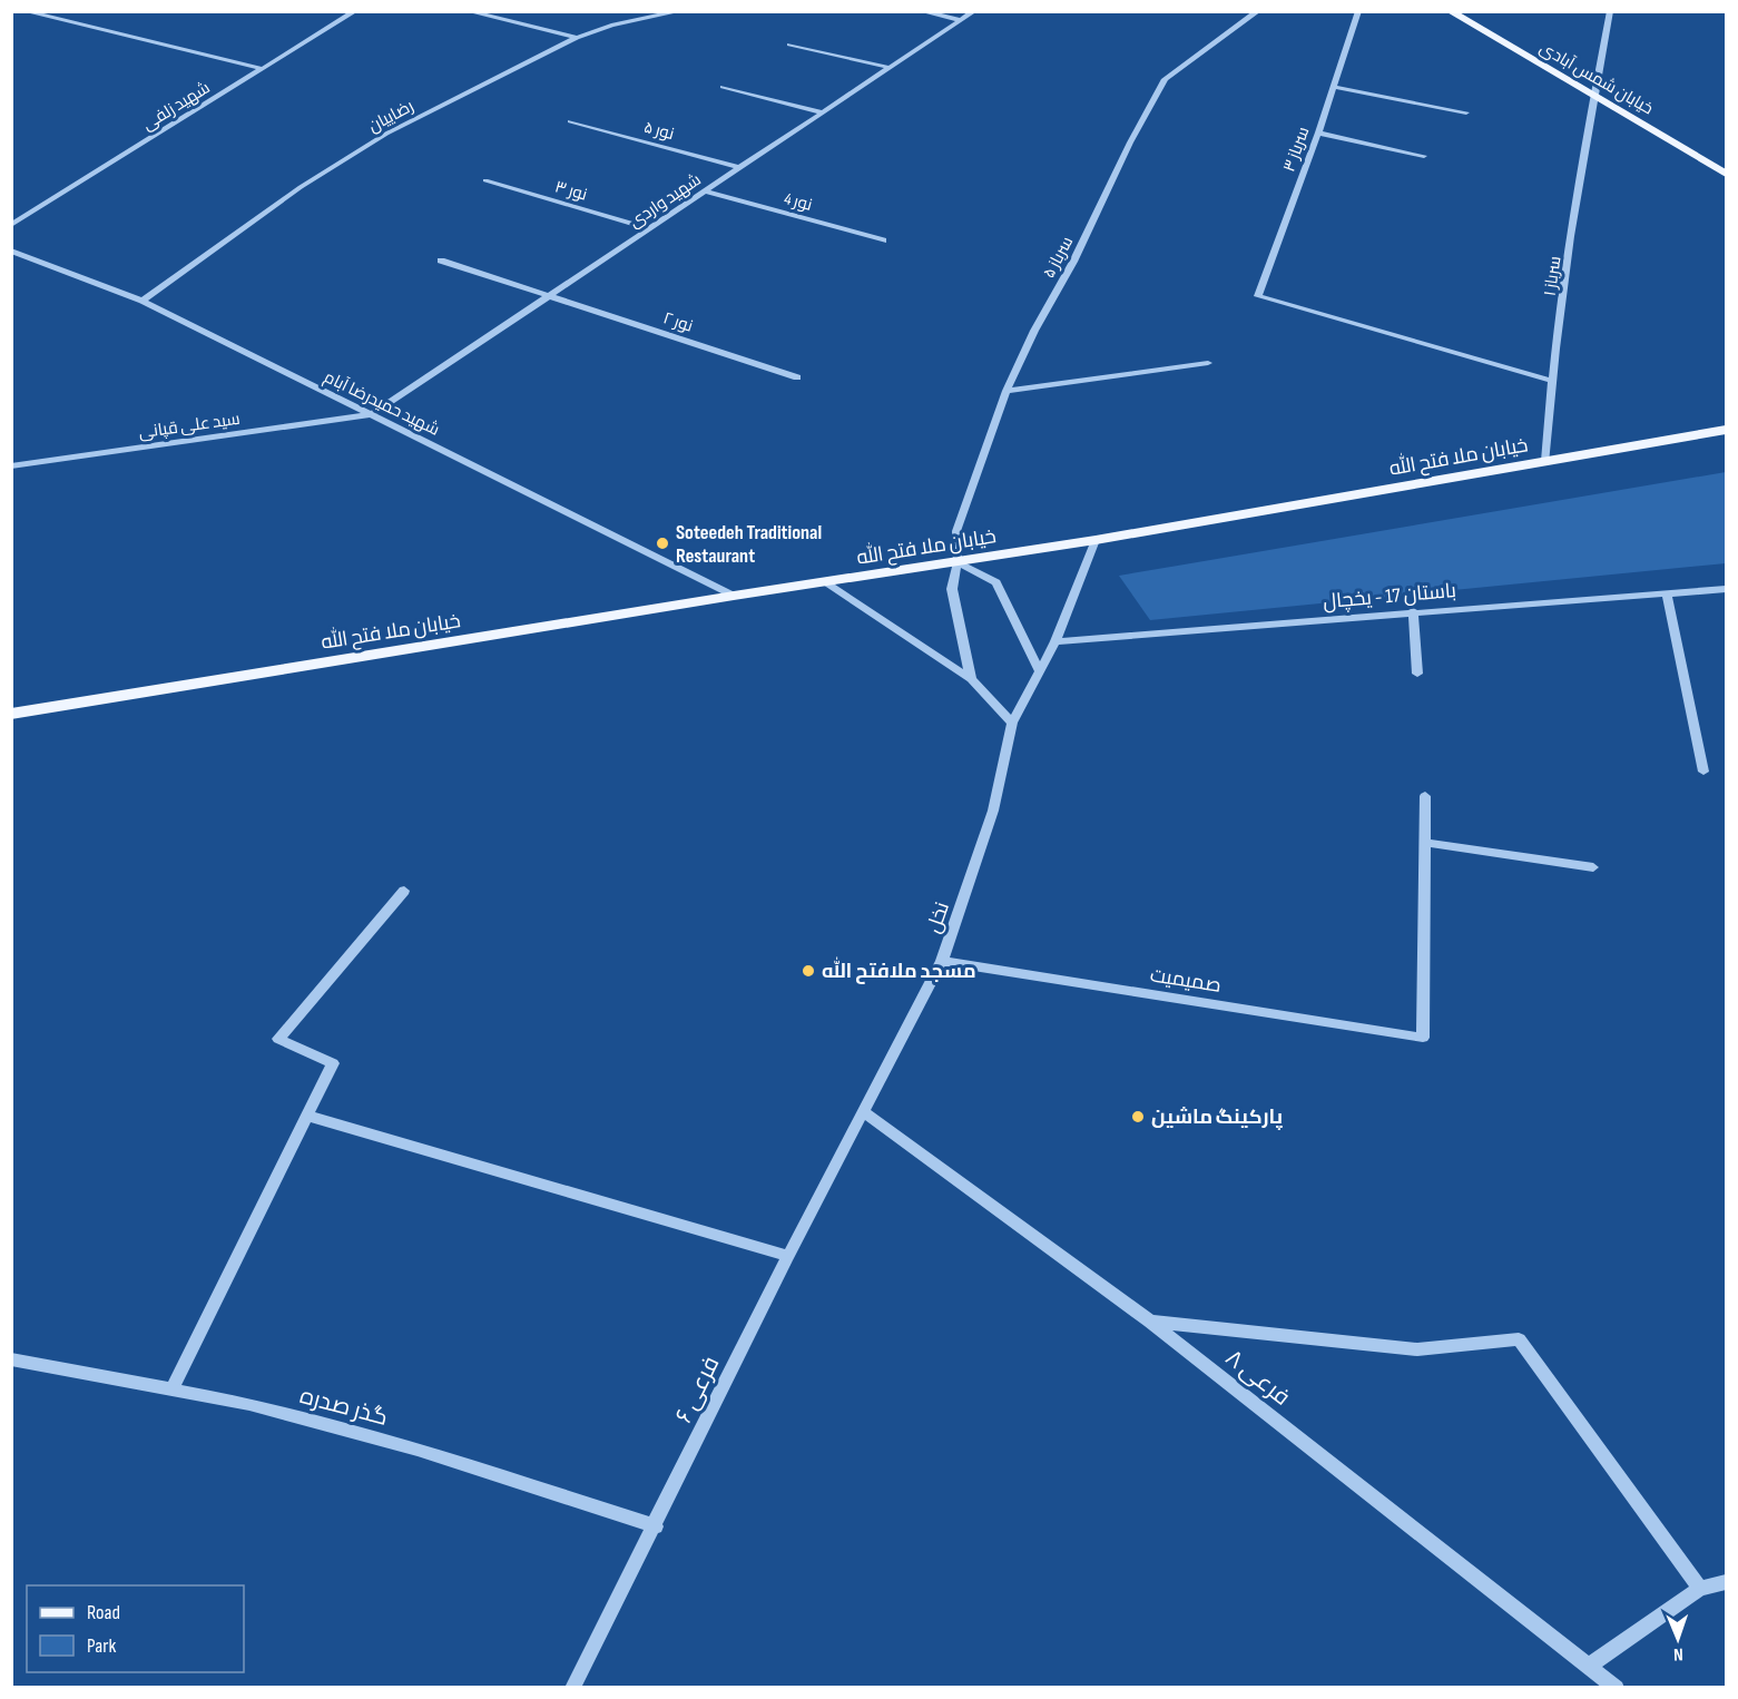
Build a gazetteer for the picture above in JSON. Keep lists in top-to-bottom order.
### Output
{
  "streets": {
    "main road": ["خیابان شمس آبادی", "خیابان ملا فتح الله"],
    "street": [
      "شهید زلفی",
      "رضاییان",
      "نور ۵",
      "سرباز ۳",
      "نور ۳",
      "شهید واردی",
      "نور 4",
      "سرباز ۵",
      "سرباز ۱",
      "نور ۲",
      "شهید حمیدرضا آبام",
      "سید علی قپانی",
      "باستان 17 - یخچال",
      "نخل",
      "صمیمیت",
      "فرعی ۸",
      "فرعی ۶",
      "گذر صدره"
    ]
  },
  "crossings": [
    ["خیابان شمس آبادی", "سرباز ۱"],
    ["رضاییان", "شهید حمیدرضا آبام"],
    ["نور ۵", "شهید واردی"],
    ["سرباز ۳", "سرباز ۱"],
    ["نور ۳", "شهید واردی"],
    ["شهید واردی", "نور 4"],
    ["شهید واردی", "نور ۲"],
    ["شهید واردی", "شهید حمیدرضا آبام"],
    ["شهید واردی", "سید علی قپانی"],
    ["سرباز ۵", "خیابان ملا فتح الله"],
    ["سرباز ۱", "خیابان ملا فتح الله"],
    ["شهید حمیدرضا آبام", "سید علی قپانی"],
    ["شهید حمیدرضا آبام", "خیابان ملا فتح الله"],
    ["خیابان ملا فتح الله", "نخل"],
    ["باستان 17 - یخچال", "نخل"],
    ["نخل", "صمیمیت"],
    ["نخل", "فرعی ۸"],
    ["نخل", "فرعی ۶"],
    ["فرعی ۸", "فرعی ۶"],
    ["فرعی ۶", "گذر صدره"]
  ],
  "places": ["Soteedeh Traditional Restaurant", "مسجد ملافتح الله", "پارکینگ ماشین"],
  "legend": ["Road", "Park"],
  "north": "bottom"
}
